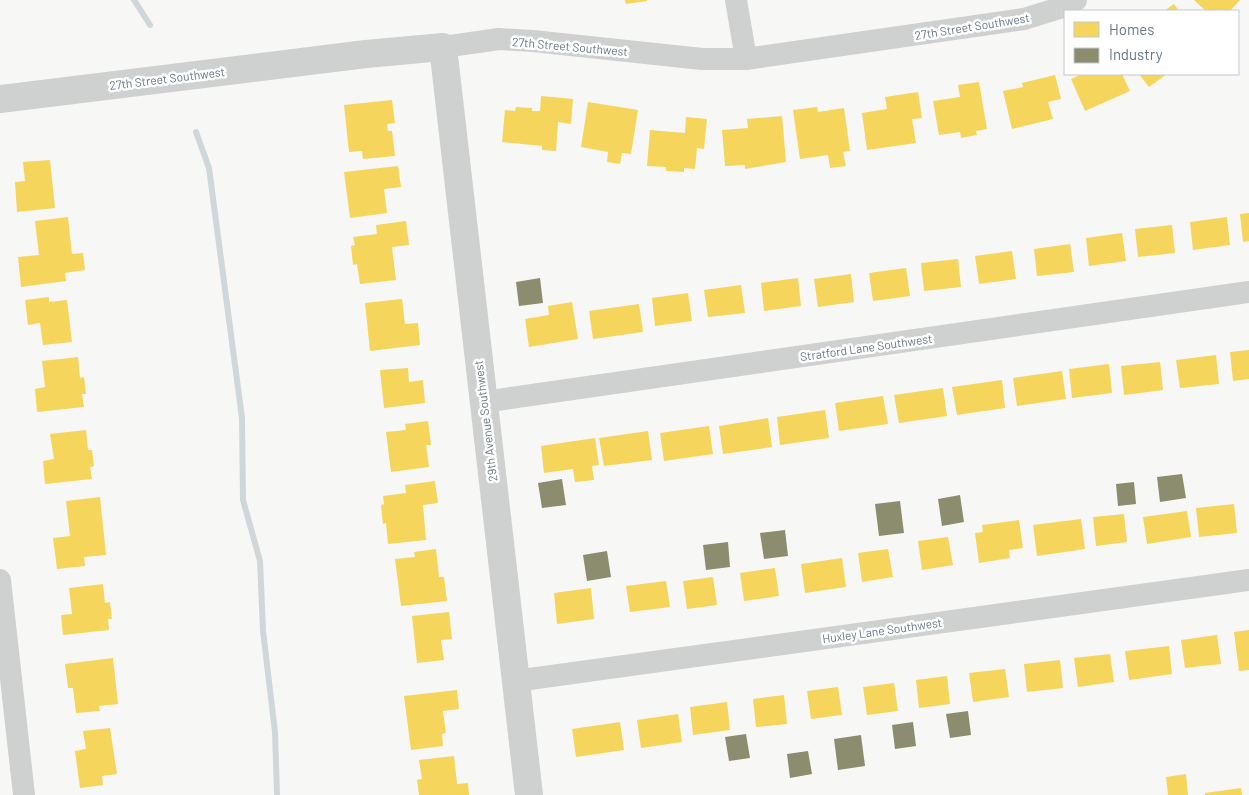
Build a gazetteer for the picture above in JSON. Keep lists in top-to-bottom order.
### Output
{
  "streets": {
    "street": [
      "27th Street Southwest",
      "Stratford Lane Southwest",
      "29th Avenue Southwest",
      "Huxley Lane Southwest"
    ]
  },
  "crossings": [
    ["27th Street Southwest", "29th Avenue Southwest"],
    ["Stratford Lane Southwest", "29th Avenue Southwest"],
    ["29th Avenue Southwest", "Huxley Lane Southwest"]
  ],
  "legend": ["Homes", "Industry"]
}
